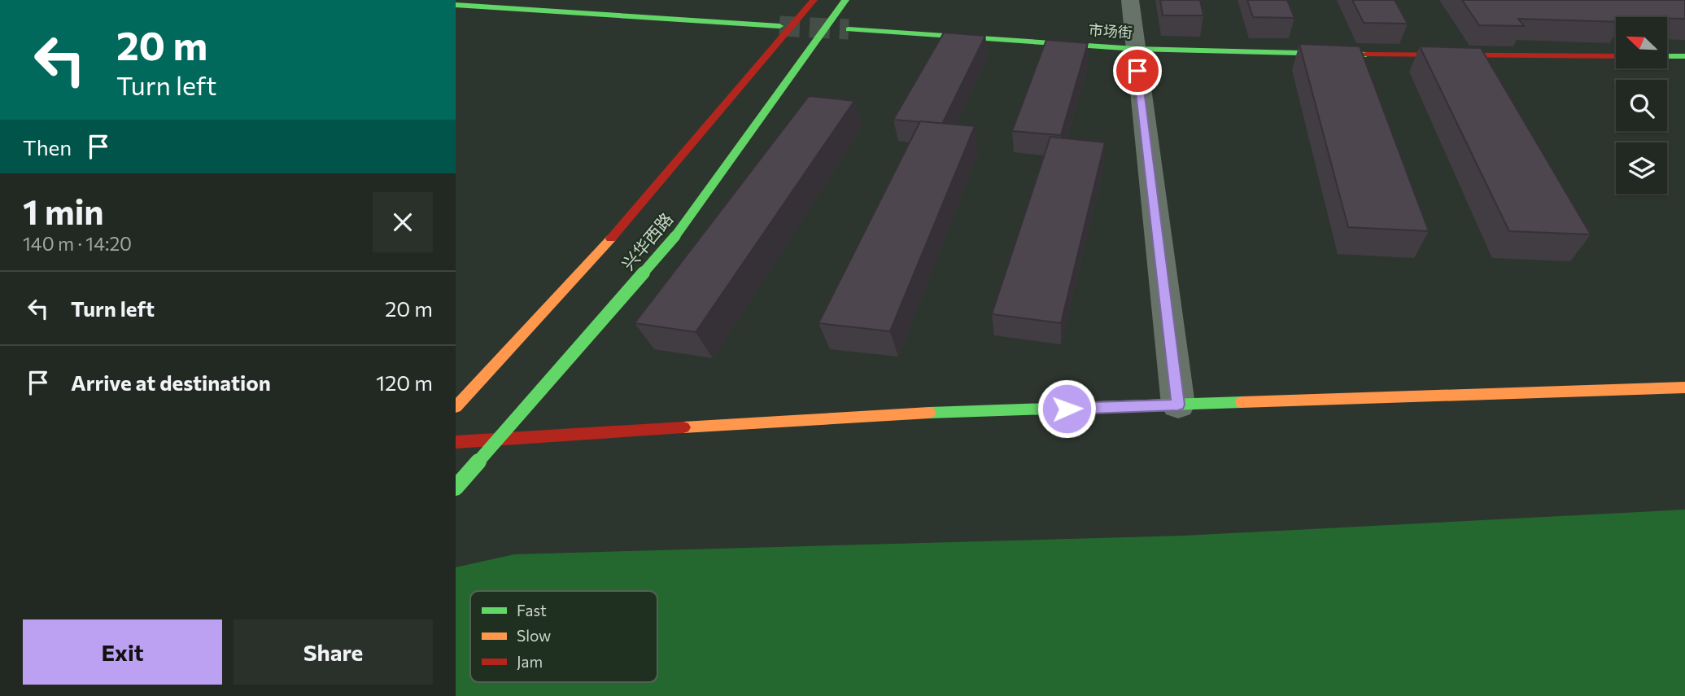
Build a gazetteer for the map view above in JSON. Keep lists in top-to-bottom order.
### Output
{
  "streets": {
    "street": ["市场街", "兴华西路"]
  },
  "legend": ["Fast", "Slow", "Jam"],
  "north": "top left",
  "page": {
    "turn": ["20 m", "Turn left"],
    "then": "Then",
    "heading": ["1 min", "140 m · 14:20"],
    "list": [
      {
        "name": "Turn left",
        "value": "20 m"
      },
      {
        "name": "Arrive at destination",
        "value": "120 m"
      }
    ],
    "buttons": ["Exit", "Share"]
  }
}
